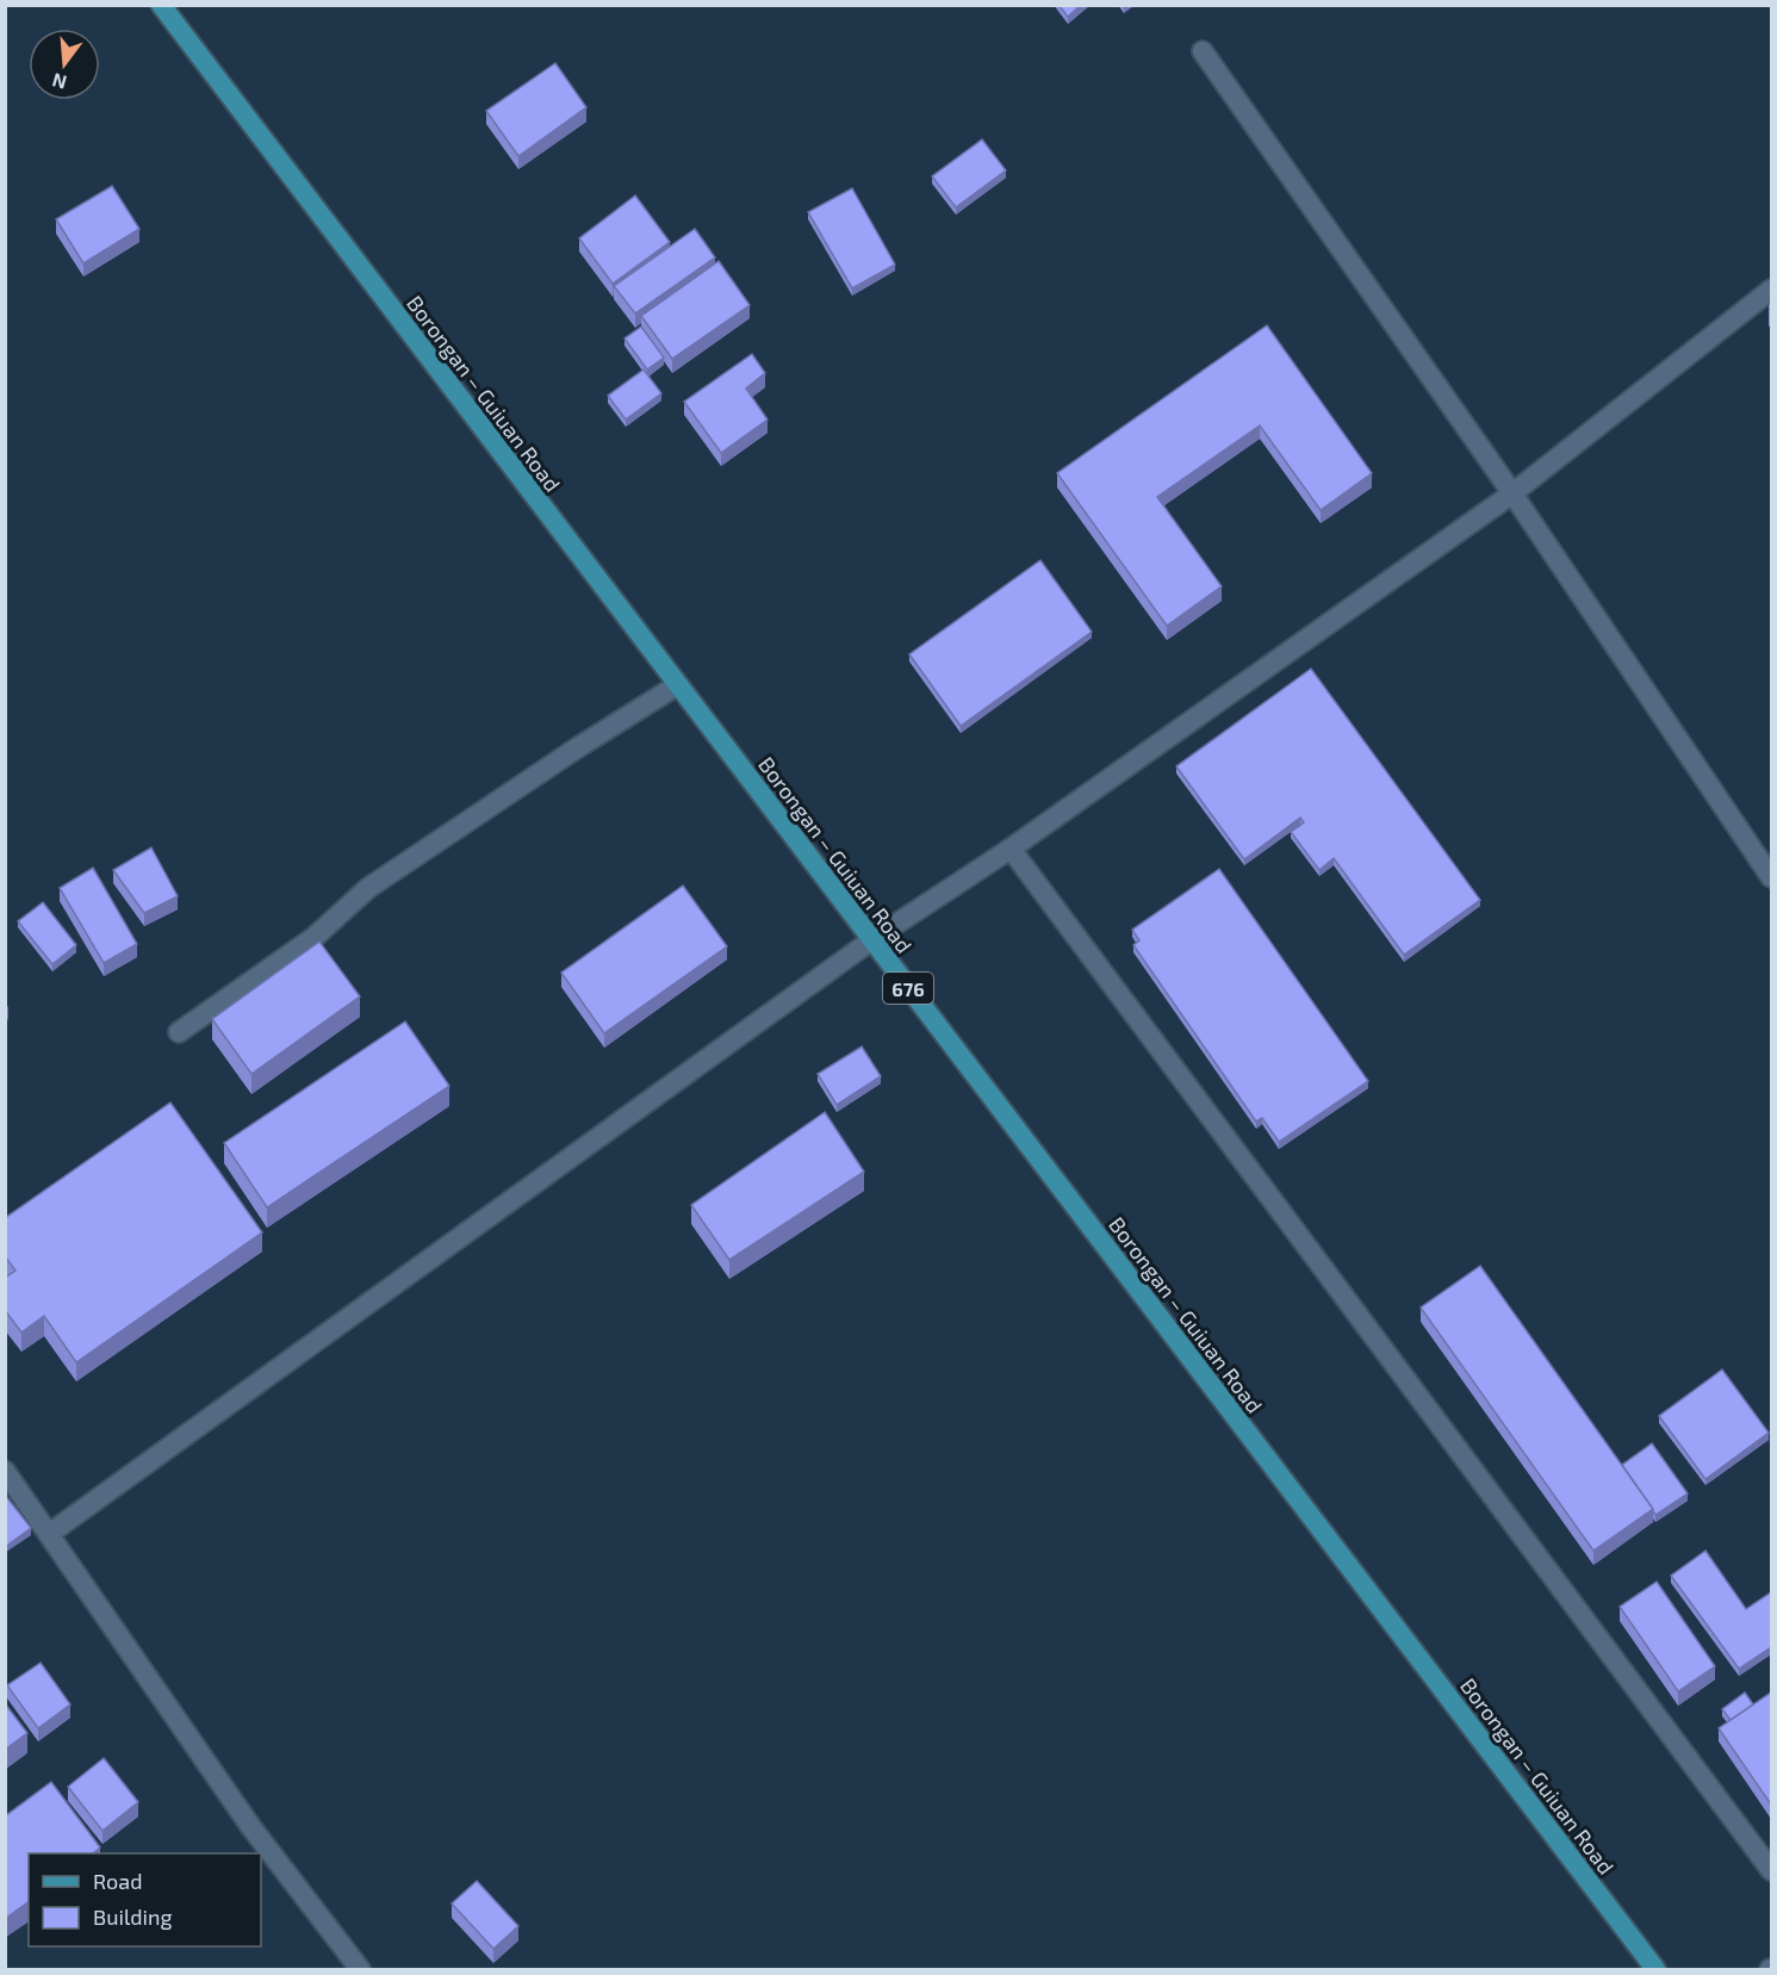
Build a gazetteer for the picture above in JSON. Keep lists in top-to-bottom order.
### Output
{
  "streets": {
    "main road": ["Borongan – Guiuan Road", "676"]
  },
  "legend": ["Road", "Building"],
  "north": "bottom"
}
